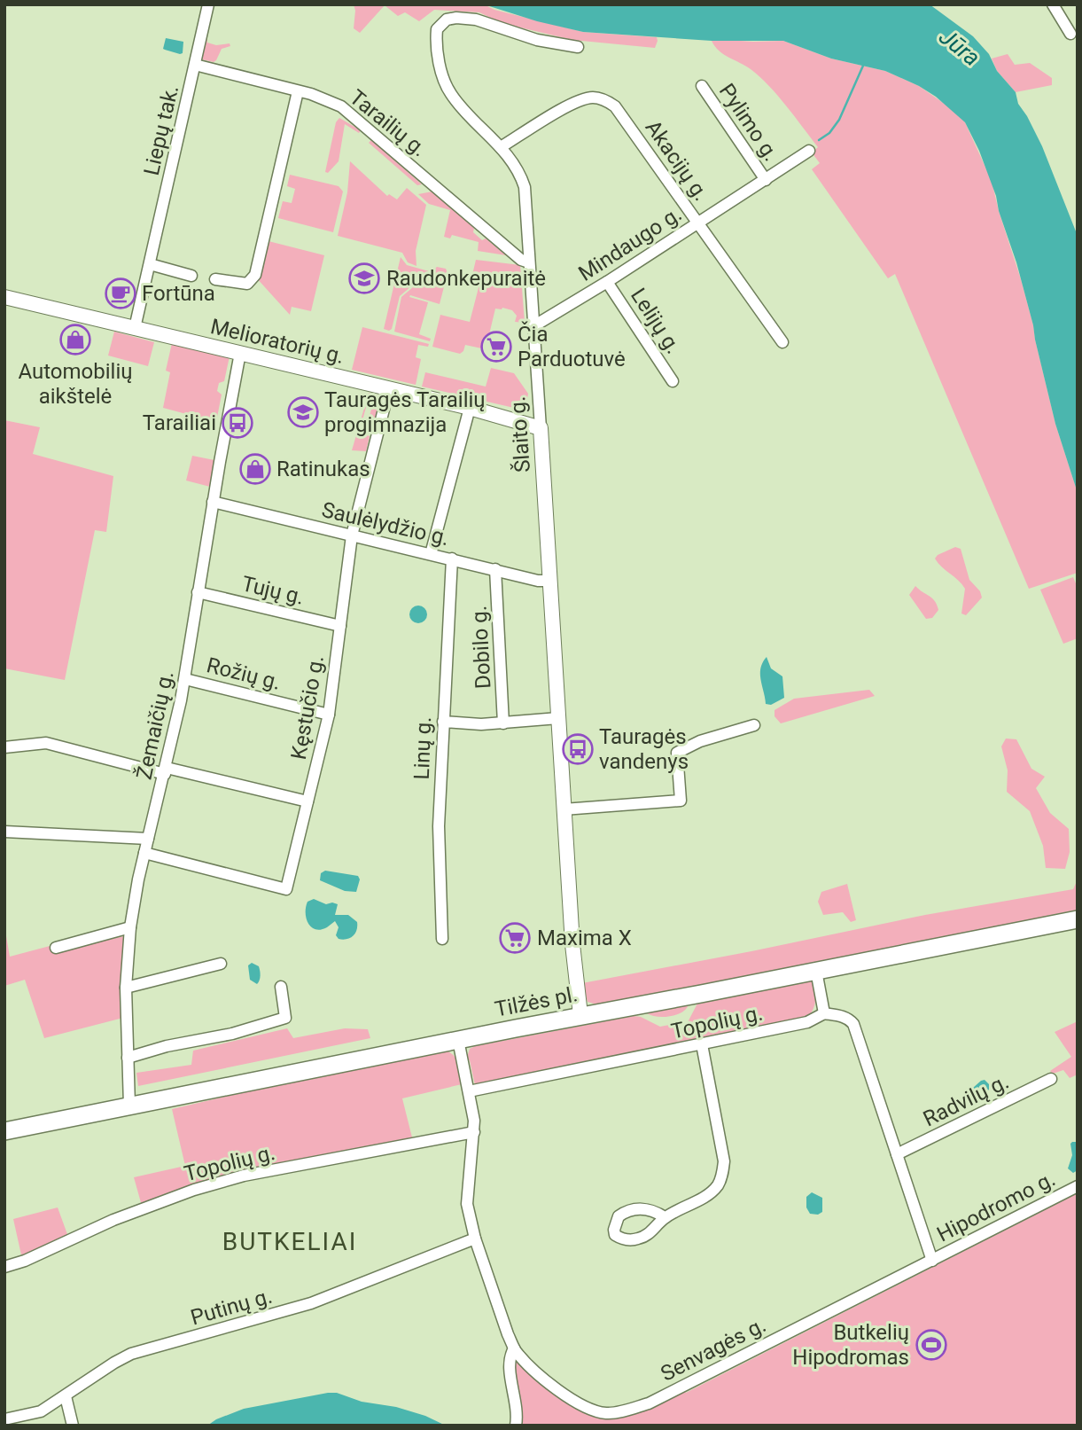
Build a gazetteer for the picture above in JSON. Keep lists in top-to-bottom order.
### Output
{
  "streets": {
    "highway": ["Tilžės pl."],
    "main road": ["Melioratorių g.", "Šlaito g."],
    "street": [
      "Pylimo g.",
      "Tarailių g.",
      "Liepų tak.",
      "Akacijų g.",
      "Mindaugo g.",
      "Lelijų g.",
      "Saulėlydžio g.",
      "Tujų g.",
      "Dobilo g.",
      "Rožių g.",
      "Kęstučio g.",
      "Žemaičių g.",
      "Linų g.",
      "Topolių g.",
      "Radvilų g.",
      "Hipodromo g.",
      "Putinų g.",
      "Senvagės g."
    ]
  },
  "crossings": [
    ["Pylimo g.", "Mindaugo g."],
    ["Tarailių g.", "Liepų tak."],
    ["Tarailių g.", "Šlaito g."],
    ["Liepų tak.", "Melioratorių g."],
    ["Akacijų g.", "Mindaugo g."],
    ["Akacijų g.", "Šlaito g."],
    ["Mindaugo g.", "Lelijų g."],
    ["Mindaugo g.", "Šlaito g."],
    ["Melioratorių g.", "Šlaito g."],
    ["Melioratorių g.", "Kęstučio g."],
    ["Melioratorių g.", "Žemaičių g."],
    ["Šlaito g.", "Saulėlydžio g."],
    ["Šlaito g.", "Tilžės pl."],
    ["Saulėlydžio g.", "Dobilo g."],
    ["Saulėlydžio g.", "Kęstučio g."],
    ["Saulėlydžio g.", "Žemaičių g."],
    ["Saulėlydžio g.", "Linų g."],
    ["Tujų g.", "Kęstučio g."],
    ["Tujų g.", "Žemaičių g."],
    ["Rožių g.", "Kęstučio g."],
    ["Rožių g.", "Žemaičių g."],
    ["Kęstučio g.", "Žemaičių g."],
    ["Žemaičių g.", "Tilžės pl."],
    ["Tilžės pl.", "Senvagės g."],
    ["Topolių g.", "Senvagės g."],
    ["Hipodromo g.", "Senvagės g."],
    ["Putinų g.", "Senvagės g."]
  ],
  "districts": ["BUTKELIAI"],
  "water": ["Jūra"],
  "places": {
    "school or university": ["Raudonkepuraitė", "Tauragės Tarailių progimnazija"],
    "cafe": ["Fortūna"],
    "shop": ["Automobilių aikštelė", "Ratinukas"],
    "supermarket": ["Čia Parduotuvė", "Maxima X"],
    "bus stop": ["Tarailiai", "Tauragės vandenys"],
    "sports": ["Butkelių Hipodromas"]
  }
}
